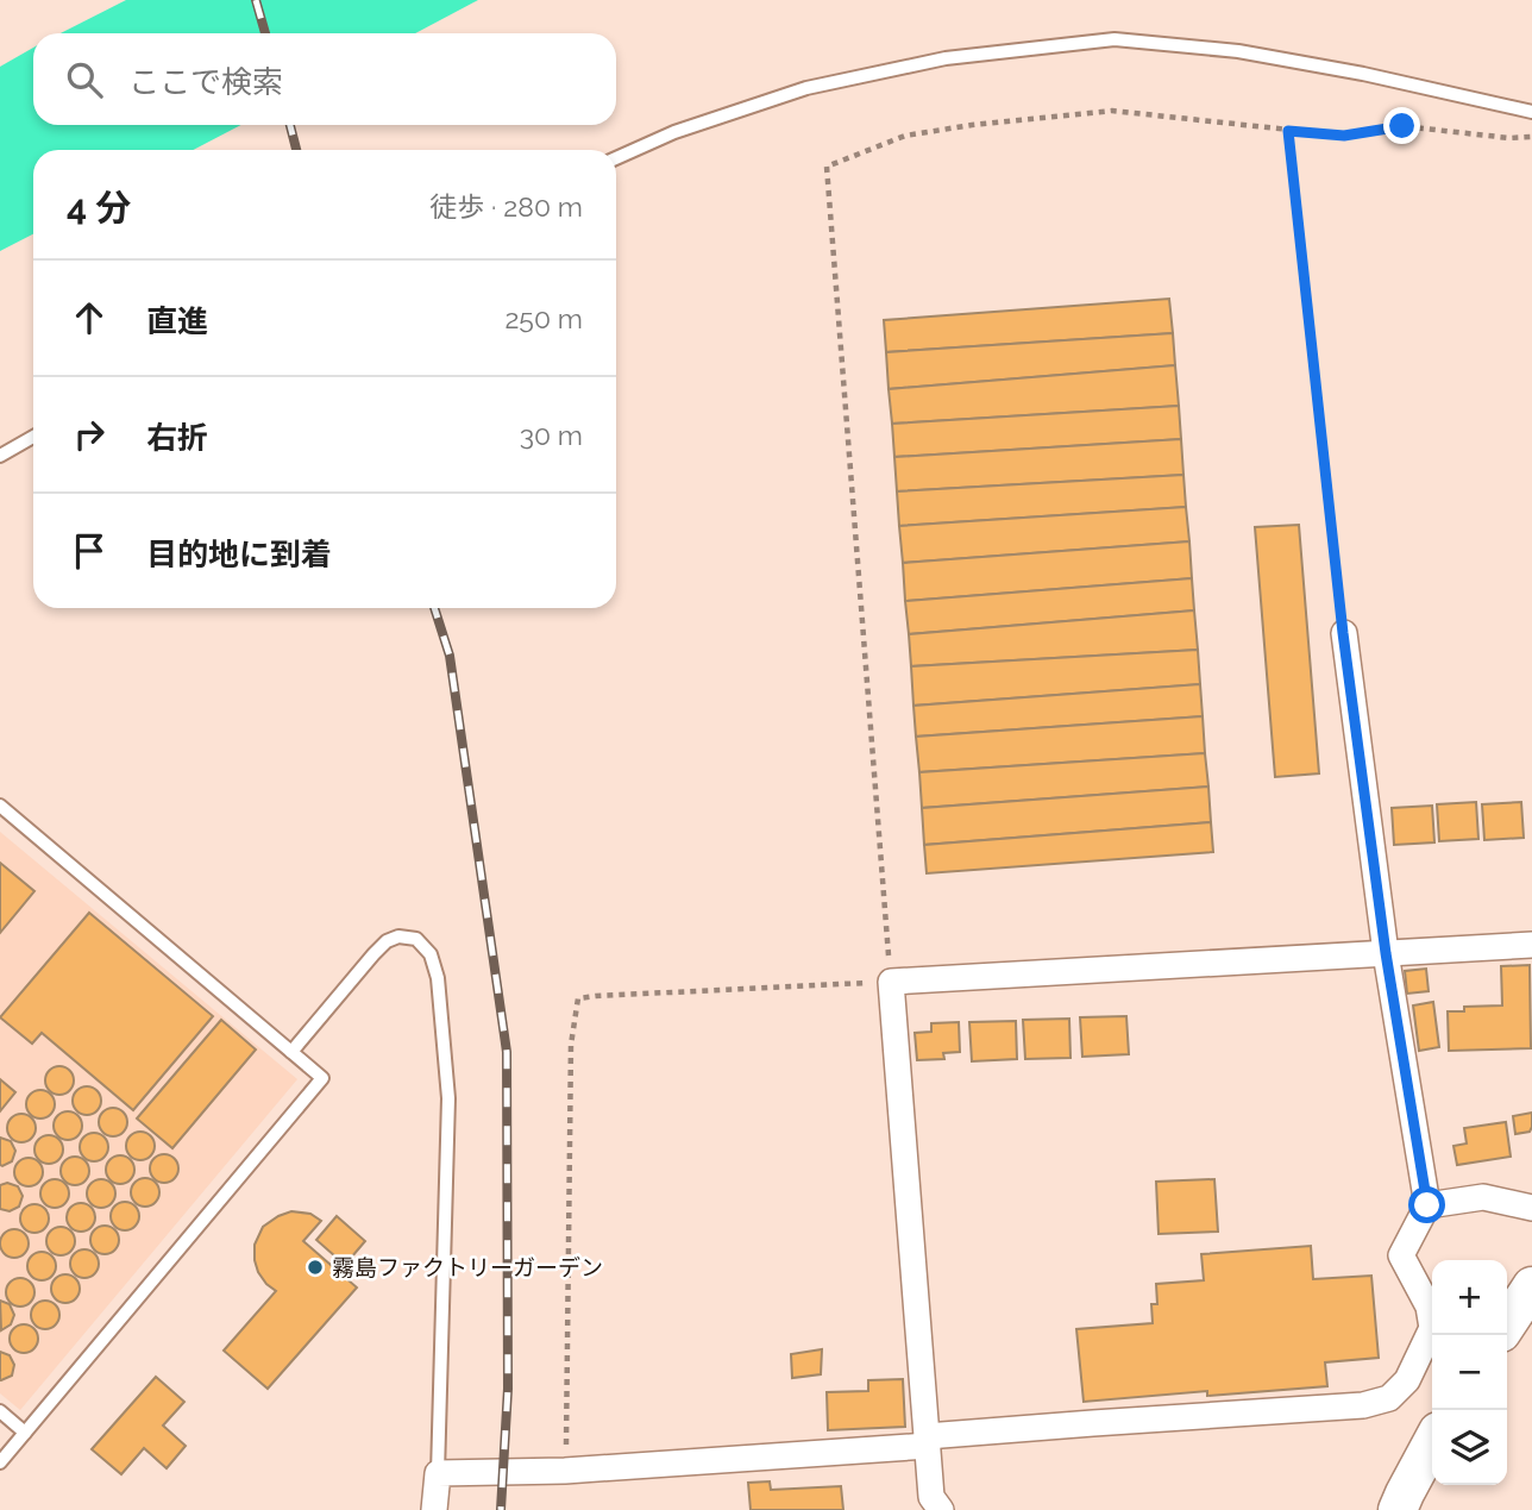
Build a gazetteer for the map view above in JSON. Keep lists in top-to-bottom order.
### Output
{
  "places": ["霧島ファクトリーガーデン"],
  "page": {
    "search": "ここで検索",
    "heading": ["4 分", "徒歩 · 280 m"],
    "list": [
      ["直進", "250 m"],
      ["右折", "30 m"],
      "目的地に到着"
    ],
    "map_buttons": ["+", "−"]
  }
}
